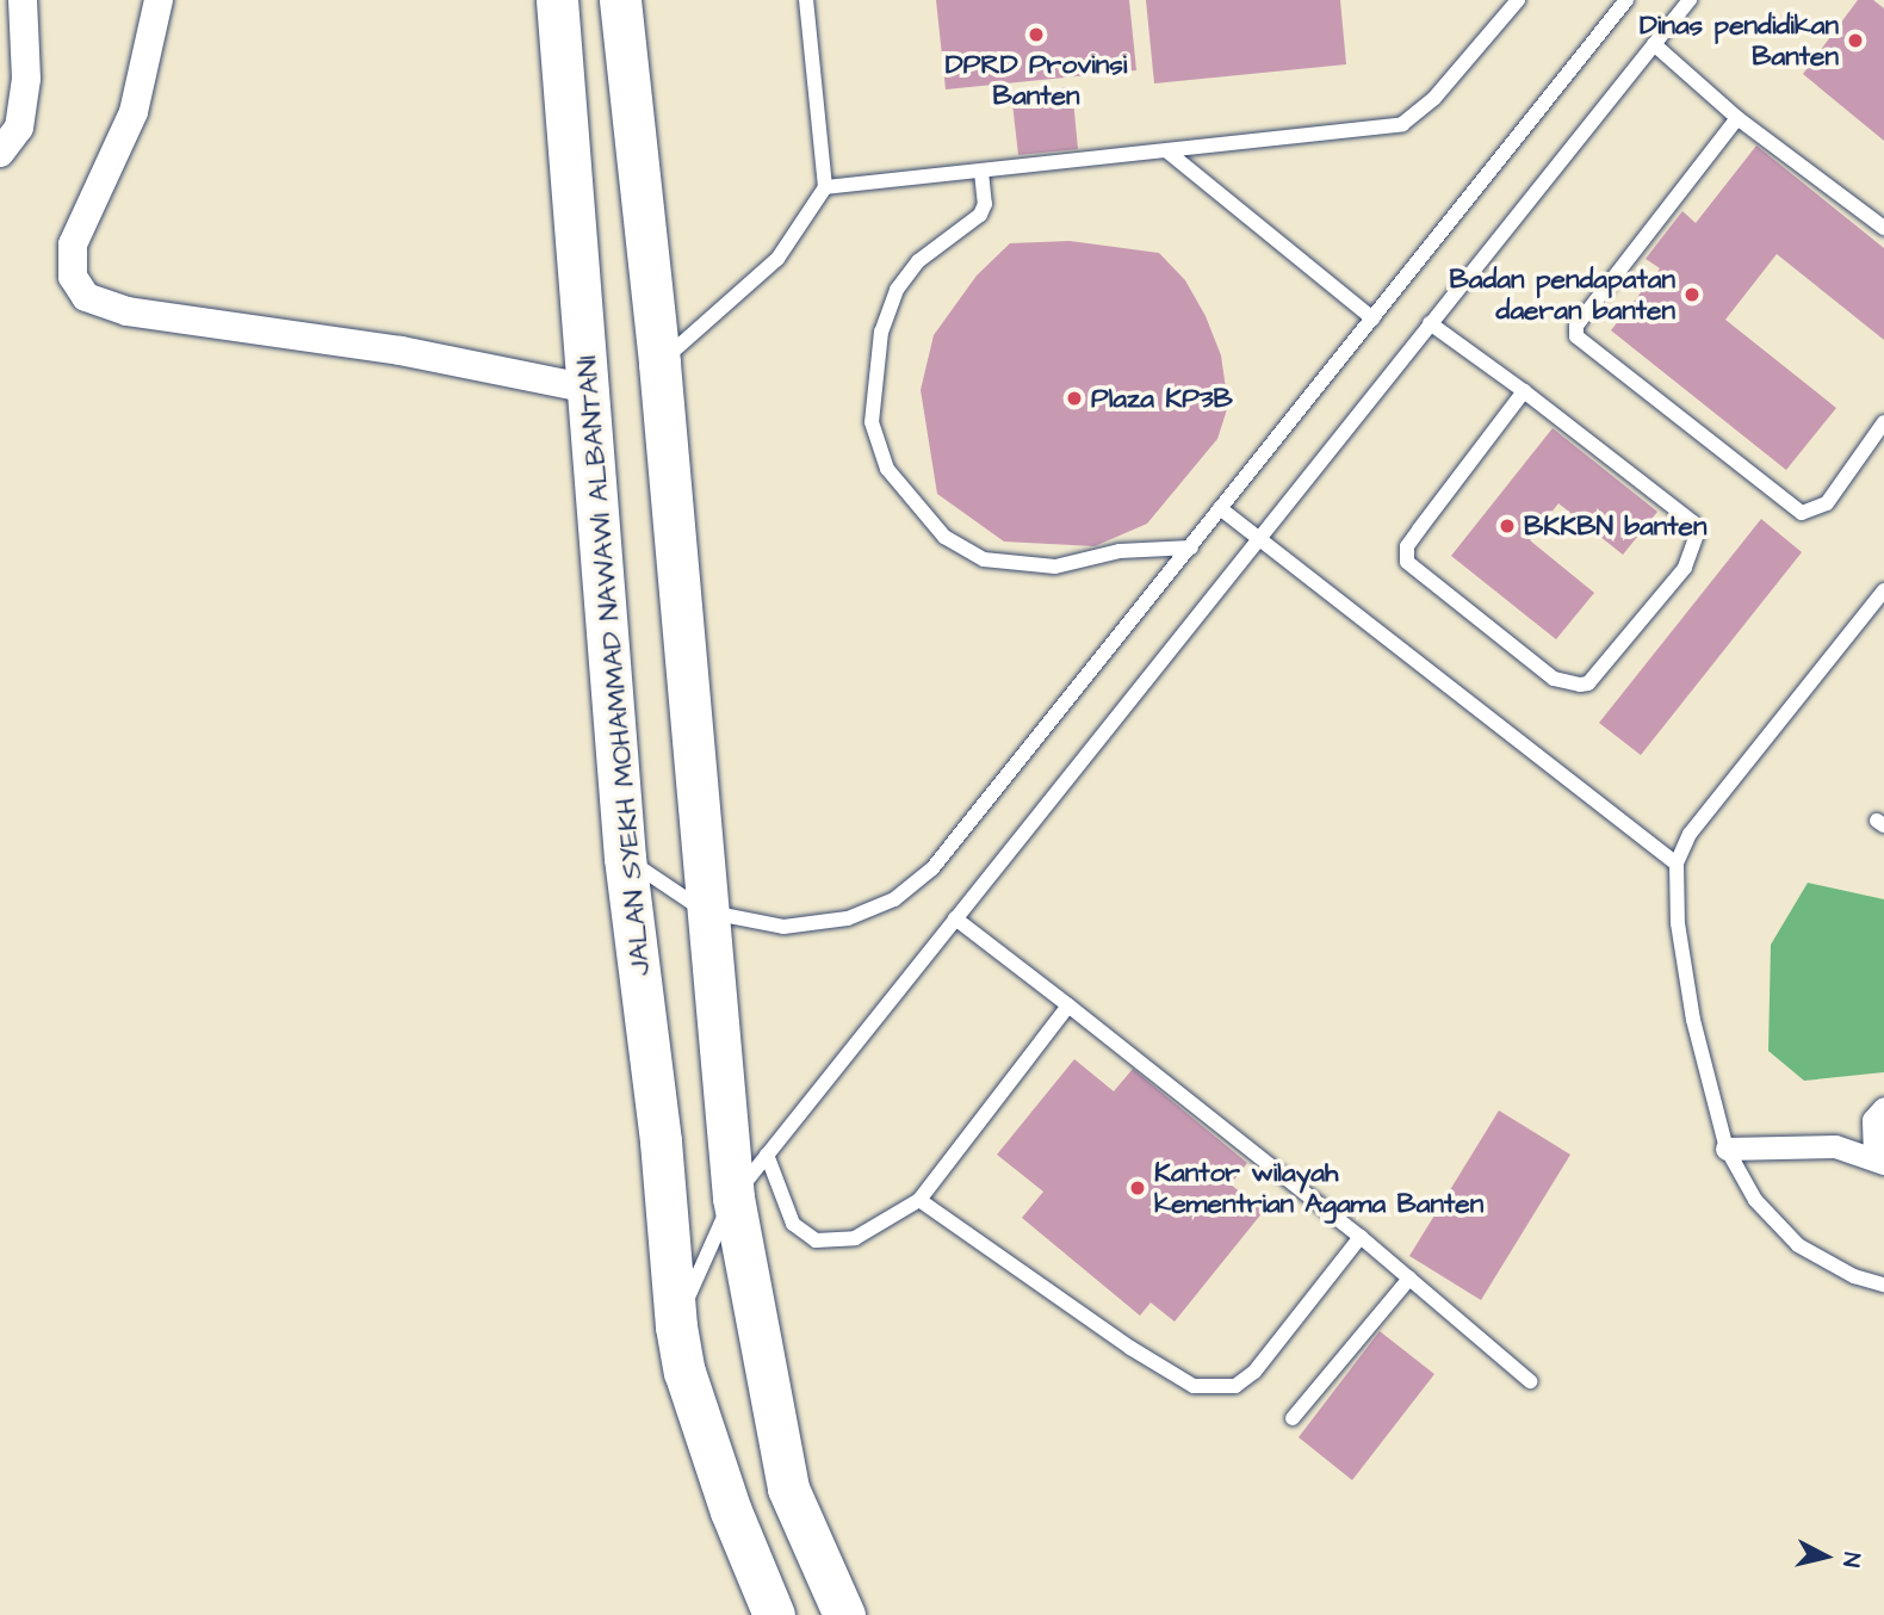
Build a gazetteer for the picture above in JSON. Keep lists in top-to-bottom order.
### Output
{
  "streets": {
    "main road": ["JALAN SYEKH MOHAMMAD NAWAWI ALBANTANI"]
  },
  "places": [
    "DPRD Provinsi Banten",
    "Dinas pendidikan Banten",
    "Badan pendapatan daeran banten",
    "Plaza KP3B",
    "BKKBN banten",
    "Kantor wilayah kementrian Agama Banten"
  ],
  "north": "right"
}
